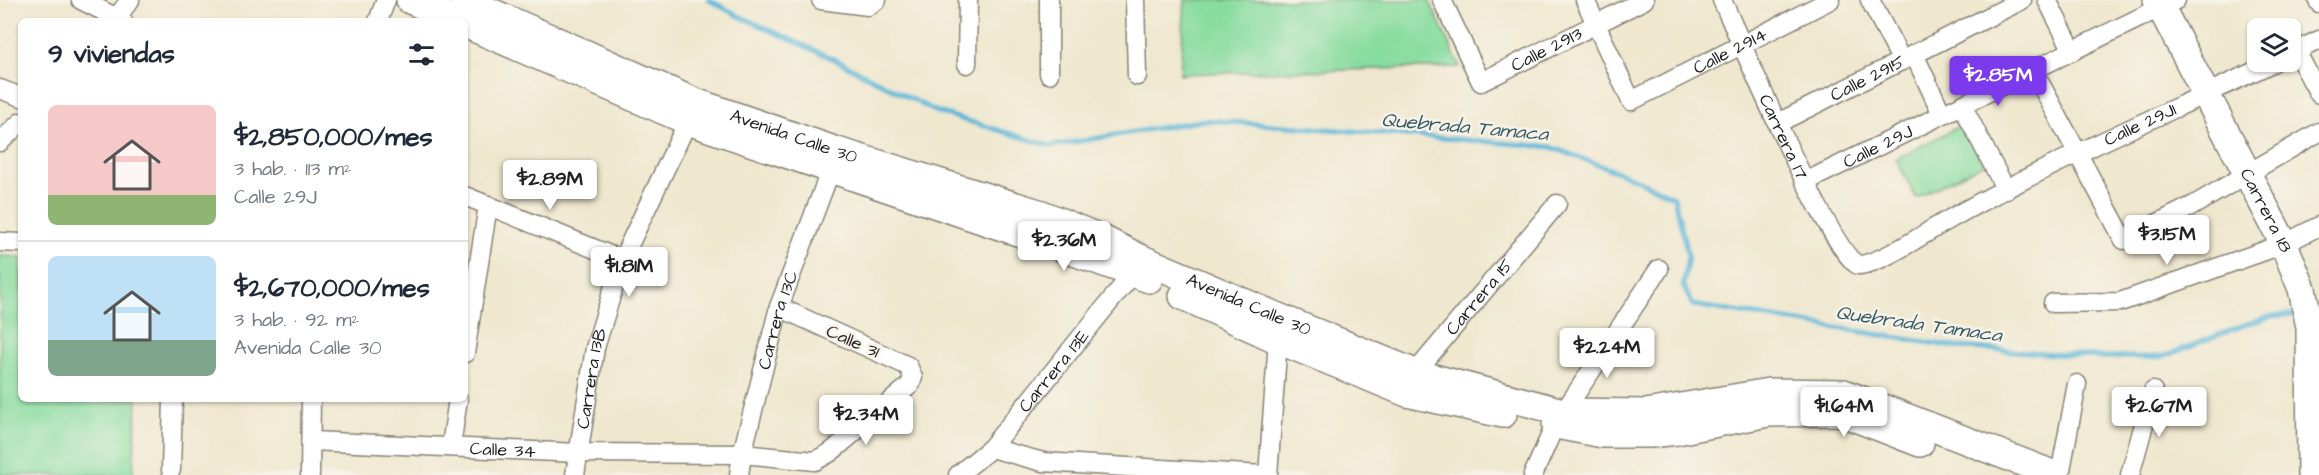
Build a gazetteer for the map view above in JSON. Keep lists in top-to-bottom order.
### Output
{
  "streets": {
    "main road": ["Avenida Calle 30", "Carrera 18"],
    "street": [
      "Calle 29I3",
      "Calle 29I4",
      "Calle 29I5",
      "Calle 29J1",
      "Carrera 17",
      "Calle 29J",
      "Carrera 15",
      "Carrera 13C",
      "Calle 31",
      "Carrera 13E",
      "Carrera 13B",
      "Calle 34"
    ]
  },
  "crossings": [
    ["Calle 29I3", "Calle 29I4"],
    ["Calle 29I4", "Carrera 17"],
    ["Calle 29I5", "Carrera 17"],
    ["Calle 29J1", "Carrera 17"],
    ["Calle 29J1", "Carrera 18"],
    ["Avenida Calle 30", "Carrera 15"],
    ["Avenida Calle 30", "Carrera 13C"],
    ["Avenida Calle 30", "Carrera 13E"],
    ["Avenida Calle 30", "Carrera 13B"],
    ["Carrera 17", "Calle 29J"],
    ["Calle 29J", "Carrera 18"],
    ["Carrera 13C", "Calle 31"],
    ["Carrera 13C", "Calle 34"],
    ["Calle 31", "Calle 34"],
    ["Carrera 13B", "Calle 34"]
  ],
  "water": ["Quebrada Tamaca"],
  "page": {
    "heading": "9 viviendas",
    "price": [
      "$2.85M",
      "$2.89M",
      "$3.15M",
      "$2.36M",
      "$1.81M",
      "$2.24M",
      "$1.64M",
      "$2.67M",
      "$2.34M"
    ],
    "list": [
      {
        "name": "$2,850,000/mes",
        "note": "3 hab. · 113 m² · Calle 29J"
      },
      {
        "name": "$2,670,000/mes",
        "note": "3 hab. · 92 m² · Avenida Calle 30"
      }
    ]
  }
}
